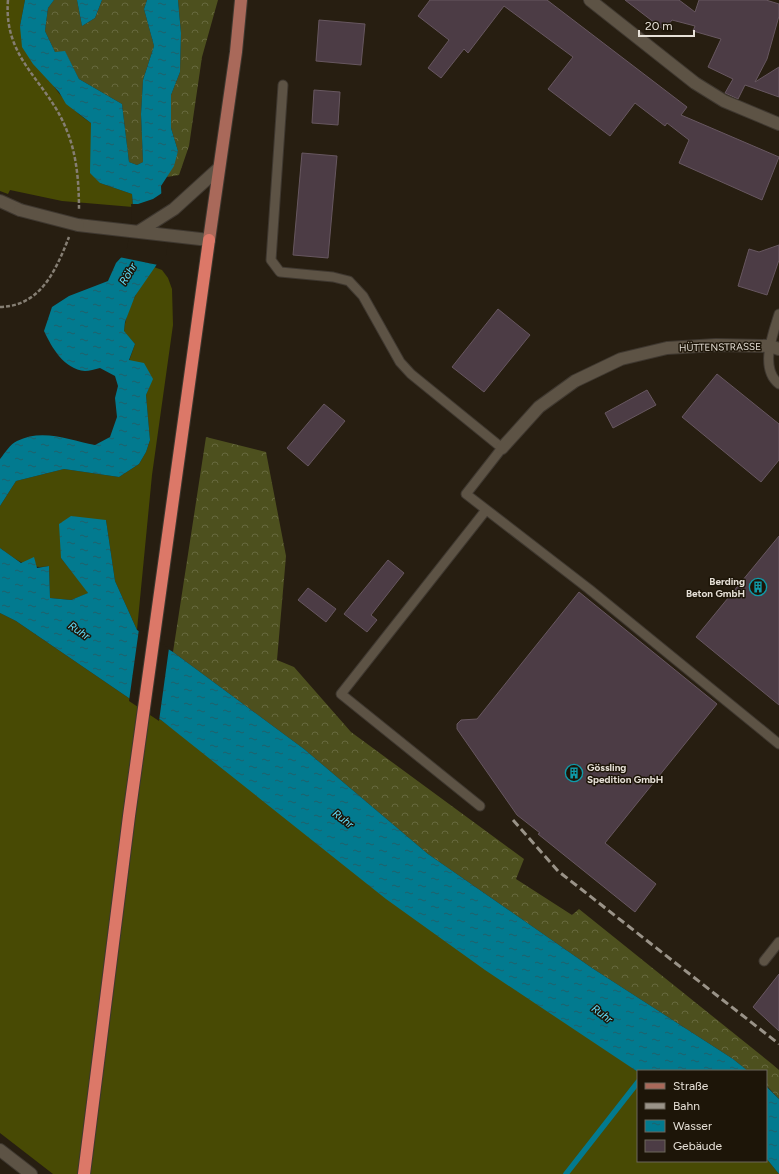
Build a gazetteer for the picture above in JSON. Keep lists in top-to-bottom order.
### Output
{
  "streets": {
    "street": ["HÜTTENSTRASSE"]
  },
  "water": ["Röhr", "Ruhr"],
  "places": {
    "building": ["Berding Beton GmbH", "Gössling Spedition GmbH"]
  },
  "legend": [
    "Straße",
    "Bahn",
    "Wasser",
    "Gebäude"
  ],
  "scale_bar": "20 m"
}
